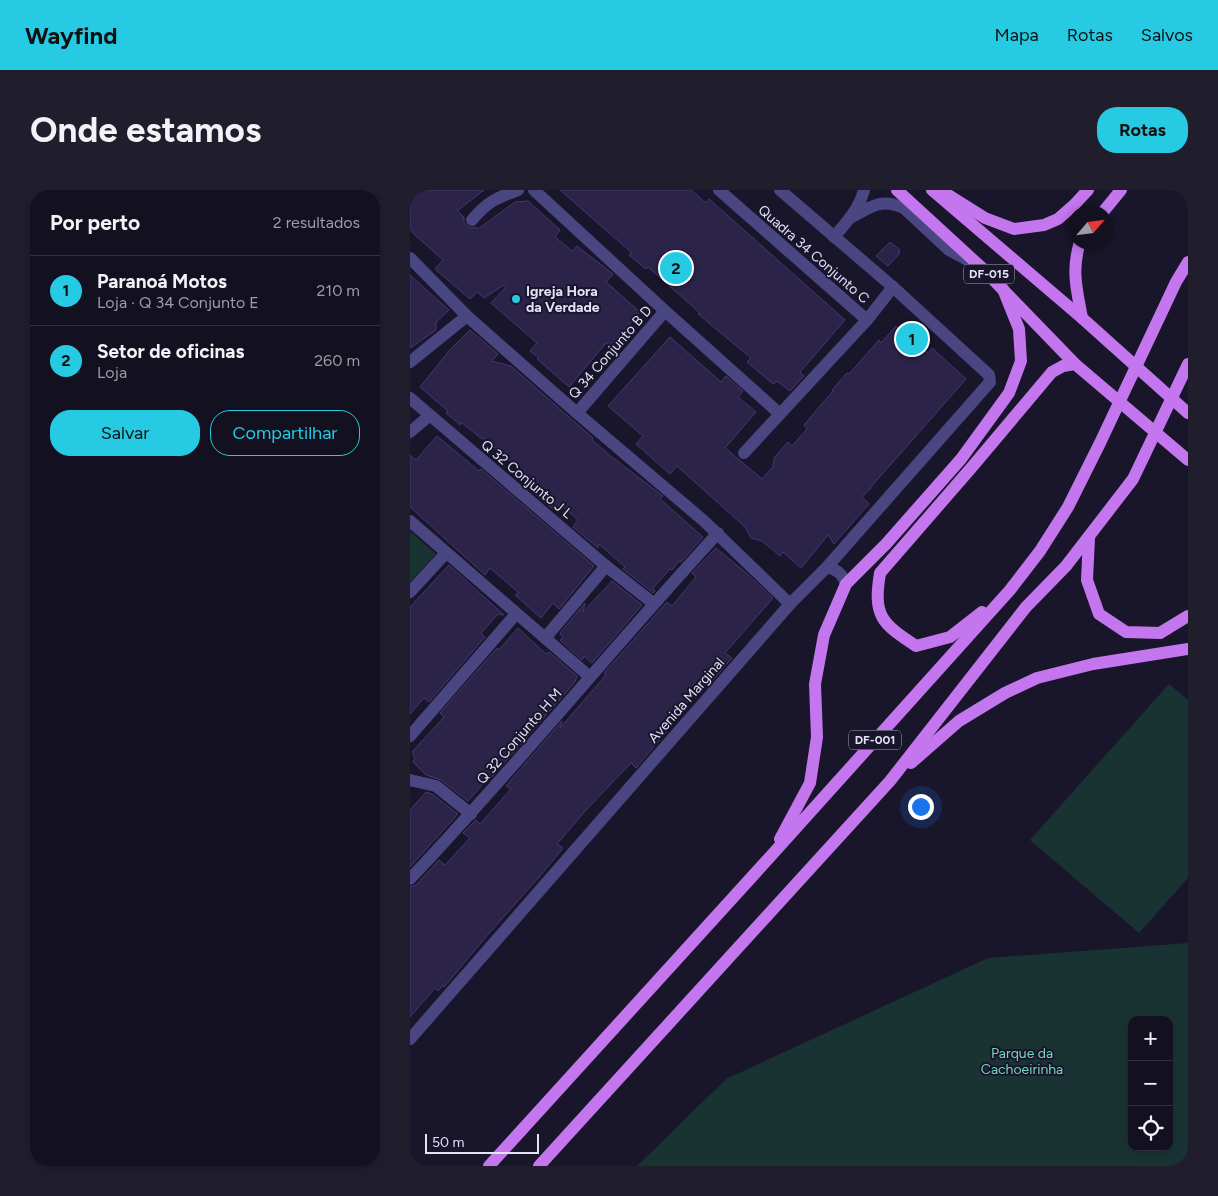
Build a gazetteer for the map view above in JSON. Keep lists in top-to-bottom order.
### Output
{
  "streets": {
    "main road": ["DF-015", "DF-001"],
    "street": [
      "Quadra 34 Conjunto C",
      "Q 34 Conjunto B D",
      "Q 32 Conjunto J L",
      "Avenida Marginal",
      "Q 32 Conjunto H M"
    ]
  },
  "crossings": [
    ["Q 32 Conjunto J L", "Q 32 Conjunto H M"]
  ],
  "parks": ["Parque da Cachoeirinha"],
  "places": ["Igreja Hora da Verdade"],
  "scale_bar": "50 m",
  "north": "top right",
  "page": {
    "header": "Wayfind",
    "nav": ["Mapa", "Rotas", "Salvos"],
    "buttons": [
      "Rotas",
      ["Salvar", "Compartilhar"]
    ],
    "title": "Onde estamos",
    "heading": ["Por perto", "2 resultados"],
    "pins": ["2", "1"],
    "list": [
      {
        "mark": "1",
        "name": "Paranoá Motos",
        "note": "Loja · Q 34 Conjunto E",
        "value": "210 m"
      },
      {
        "mark": "2",
        "name": "Setor de oficinas",
        "note": "Loja",
        "value": "260 m"
      }
    ],
    "map_buttons": ["+", "−"],
    "scale": "50 m"
  }
}
